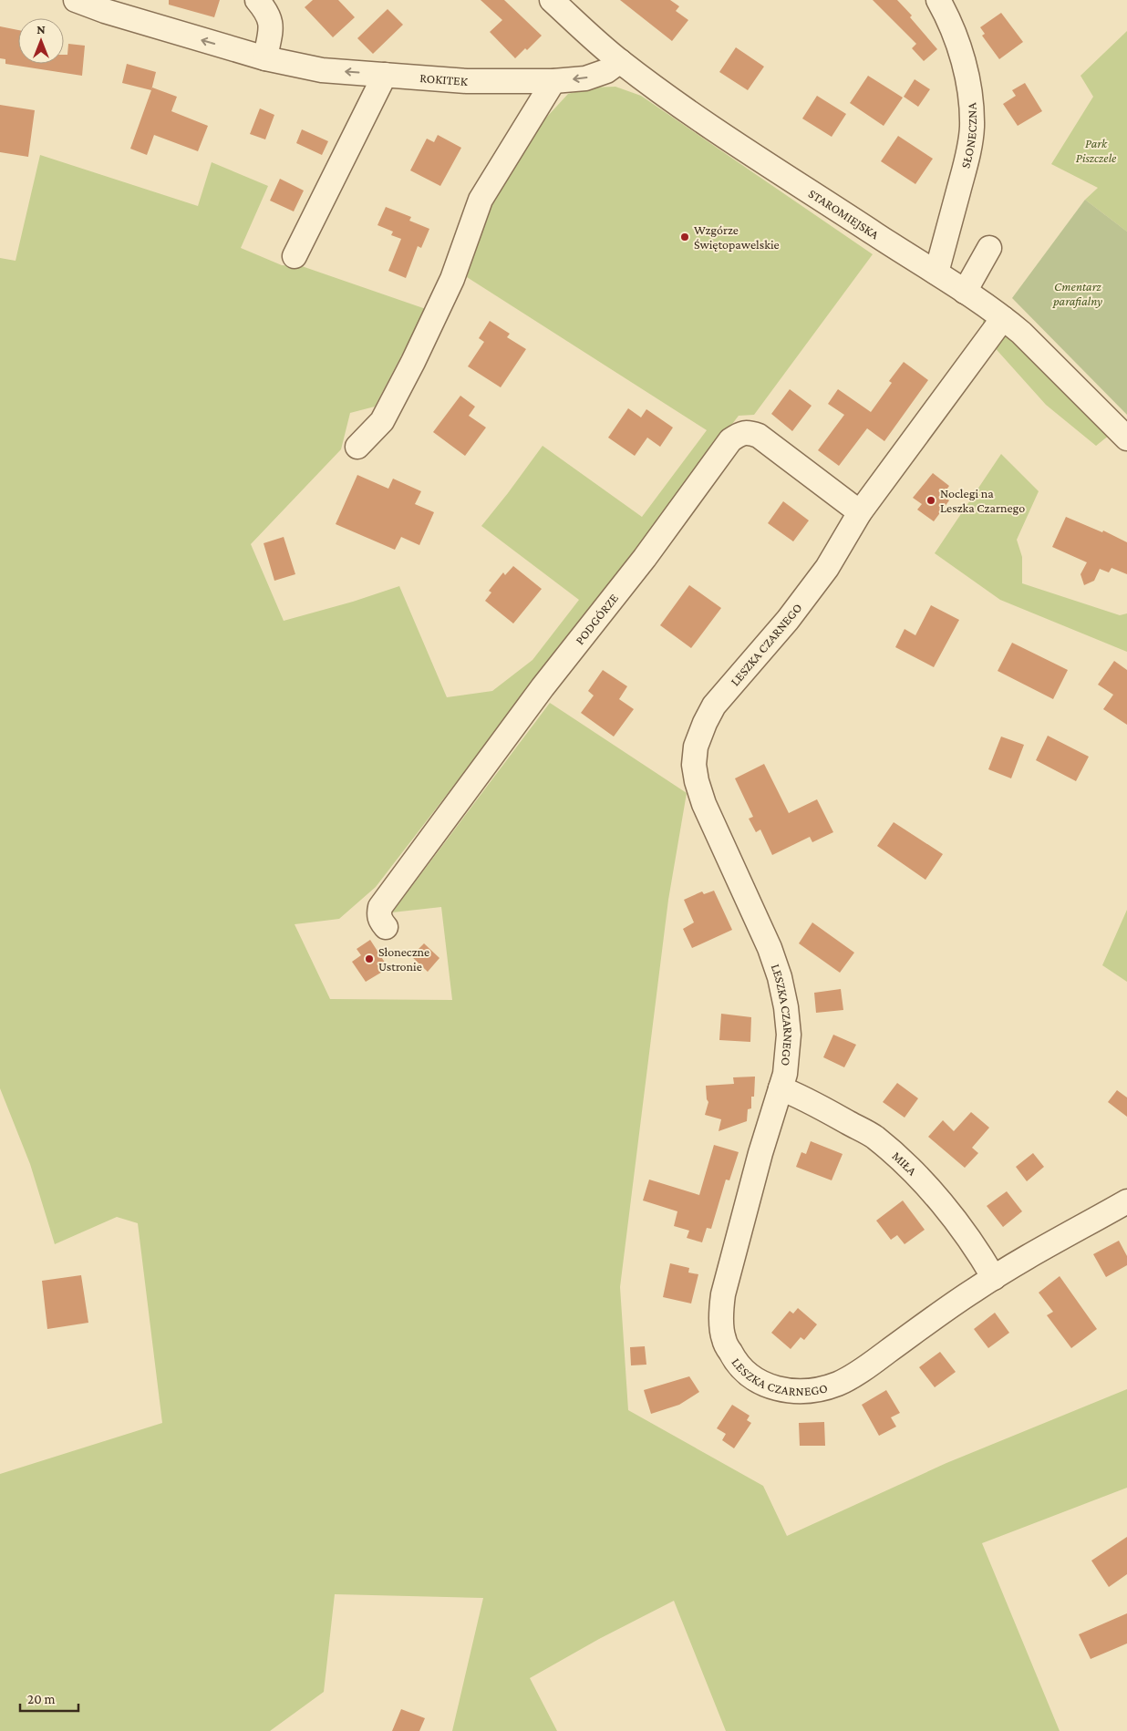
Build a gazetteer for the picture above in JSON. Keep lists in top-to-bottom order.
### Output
{
  "streets": {
    "street": [
      "ROKITEK",
      "SŁONECZNA",
      "STAROMIEJSKA",
      "PODGÓRZE",
      "LESZKA CZARNEGO",
      "MIŁA"
    ]
  },
  "crossings": [
    ["ROKITEK", "STAROMIEJSKA"],
    ["SŁONECZNA", "STAROMIEJSKA"],
    ["STAROMIEJSKA", "LESZKA CZARNEGO"],
    ["PODGÓRZE", "LESZKA CZARNEGO"],
    ["LESZKA CZARNEGO", "MIŁA"]
  ],
  "one_way": ["ROKITEK"],
  "parks": ["Park Piszczele", "Cmentarz parafialny"],
  "places": ["Wzgórze Świętopawelskie", "Noclegi na Leszka Czarnego", "Słoneczne Ustronie"],
  "scale_bar": "20 m",
  "north": "top"
}
